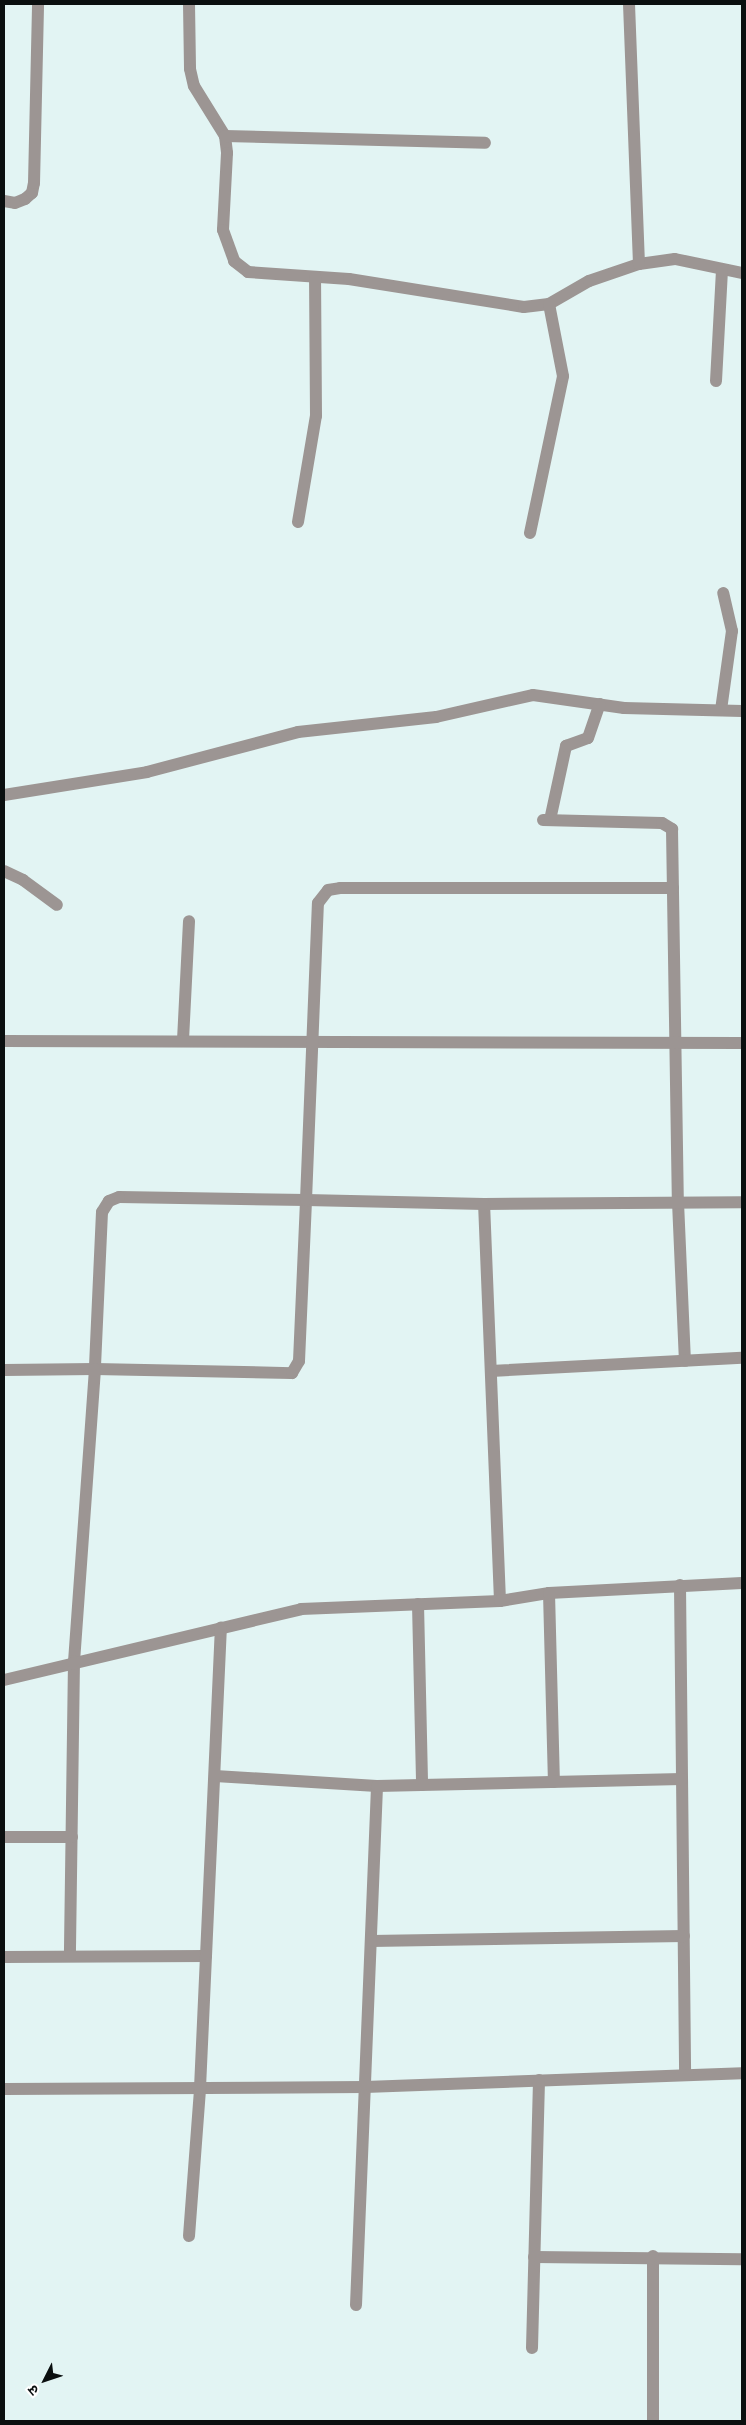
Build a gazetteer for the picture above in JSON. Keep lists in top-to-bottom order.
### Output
{
  "north": "bottom left"
}
